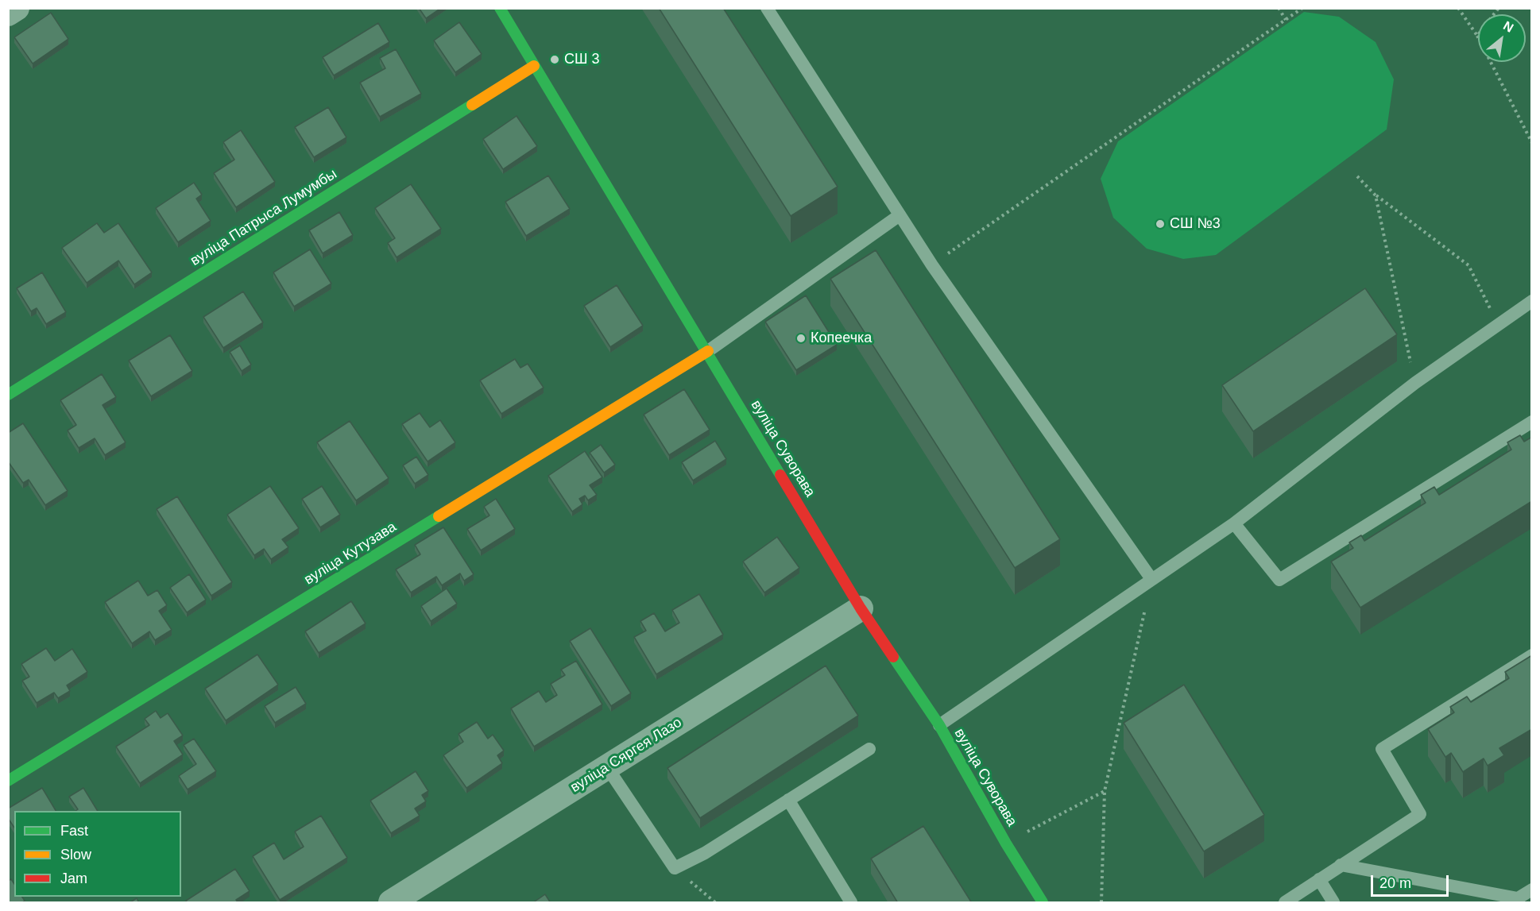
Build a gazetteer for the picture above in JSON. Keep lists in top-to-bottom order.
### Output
{
  "streets": {
    "street": [
      "вуліца Патрыса Лумумбы",
      "вуліца Суворава",
      "вуліца Кутузава",
      "вуліца Сяргея Лазо"
    ]
  },
  "crossings": [
    ["вуліца Патрыса Лумумбы", "вуліца Суворава"],
    ["вуліца Суворава", "вуліца Кутузава"],
    ["вуліца Суворава", "вуліца Сяргея Лазо"]
  ],
  "places": ["СШ 3", "СШ №3", "Копеечка"],
  "legend": ["Fast", "Slow", "Jam"],
  "scale_bar": "20 m",
  "north": "top right"
}
